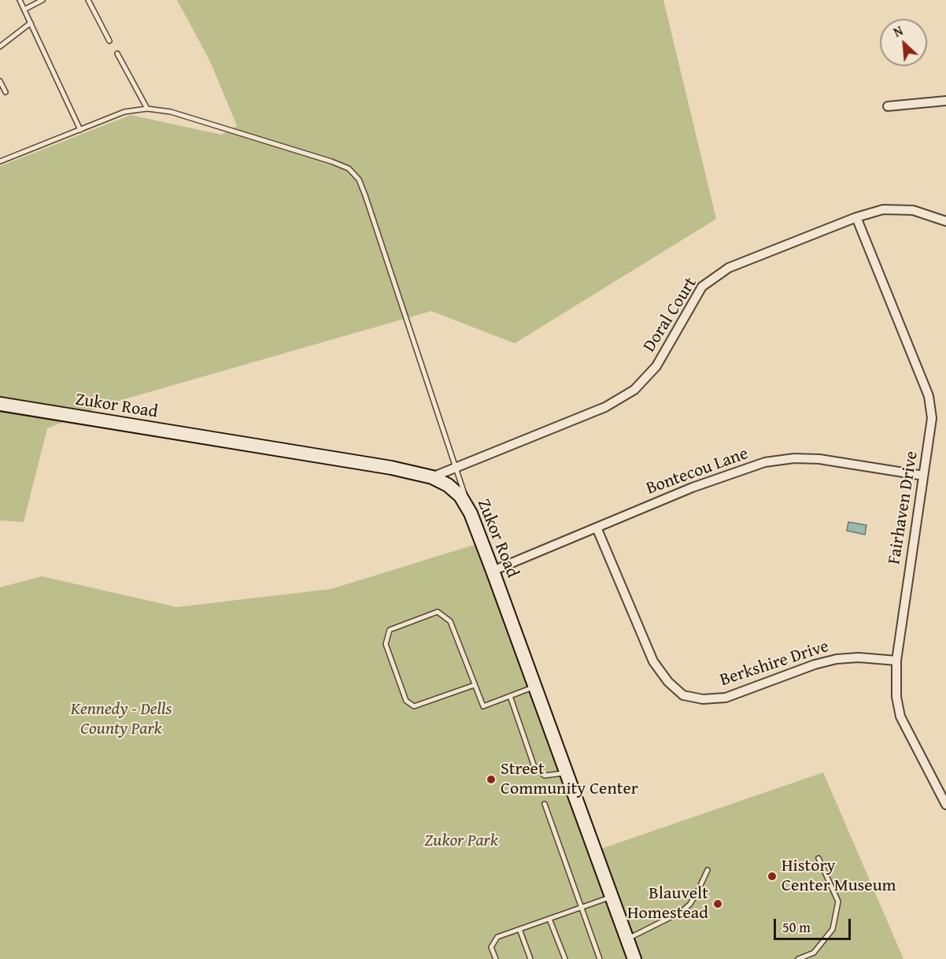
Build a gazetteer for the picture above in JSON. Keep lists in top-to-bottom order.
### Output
{
  "streets": {
    "street": [
      "Doral Court",
      "Zukor Road",
      "Bontecou Lane",
      "Fairhaven Drive",
      "Berkshire Drive"
    ]
  },
  "crossings": [
    ["Doral Court", "Zukor Road"],
    ["Doral Court", "Fairhaven Drive"],
    ["Zukor Road", "Bontecou Lane"],
    ["Bontecou Lane", "Fairhaven Drive"],
    ["Bontecou Lane", "Berkshire Drive"],
    ["Fairhaven Drive", "Berkshire Drive"]
  ],
  "parks": ["Kennedy - Dells County Park", "Zukor Park"],
  "places": ["Street Community Center", "History Center Museum", "Blauvelt Homestead"],
  "scale_bar": "50 m",
  "north": "top left"
}
